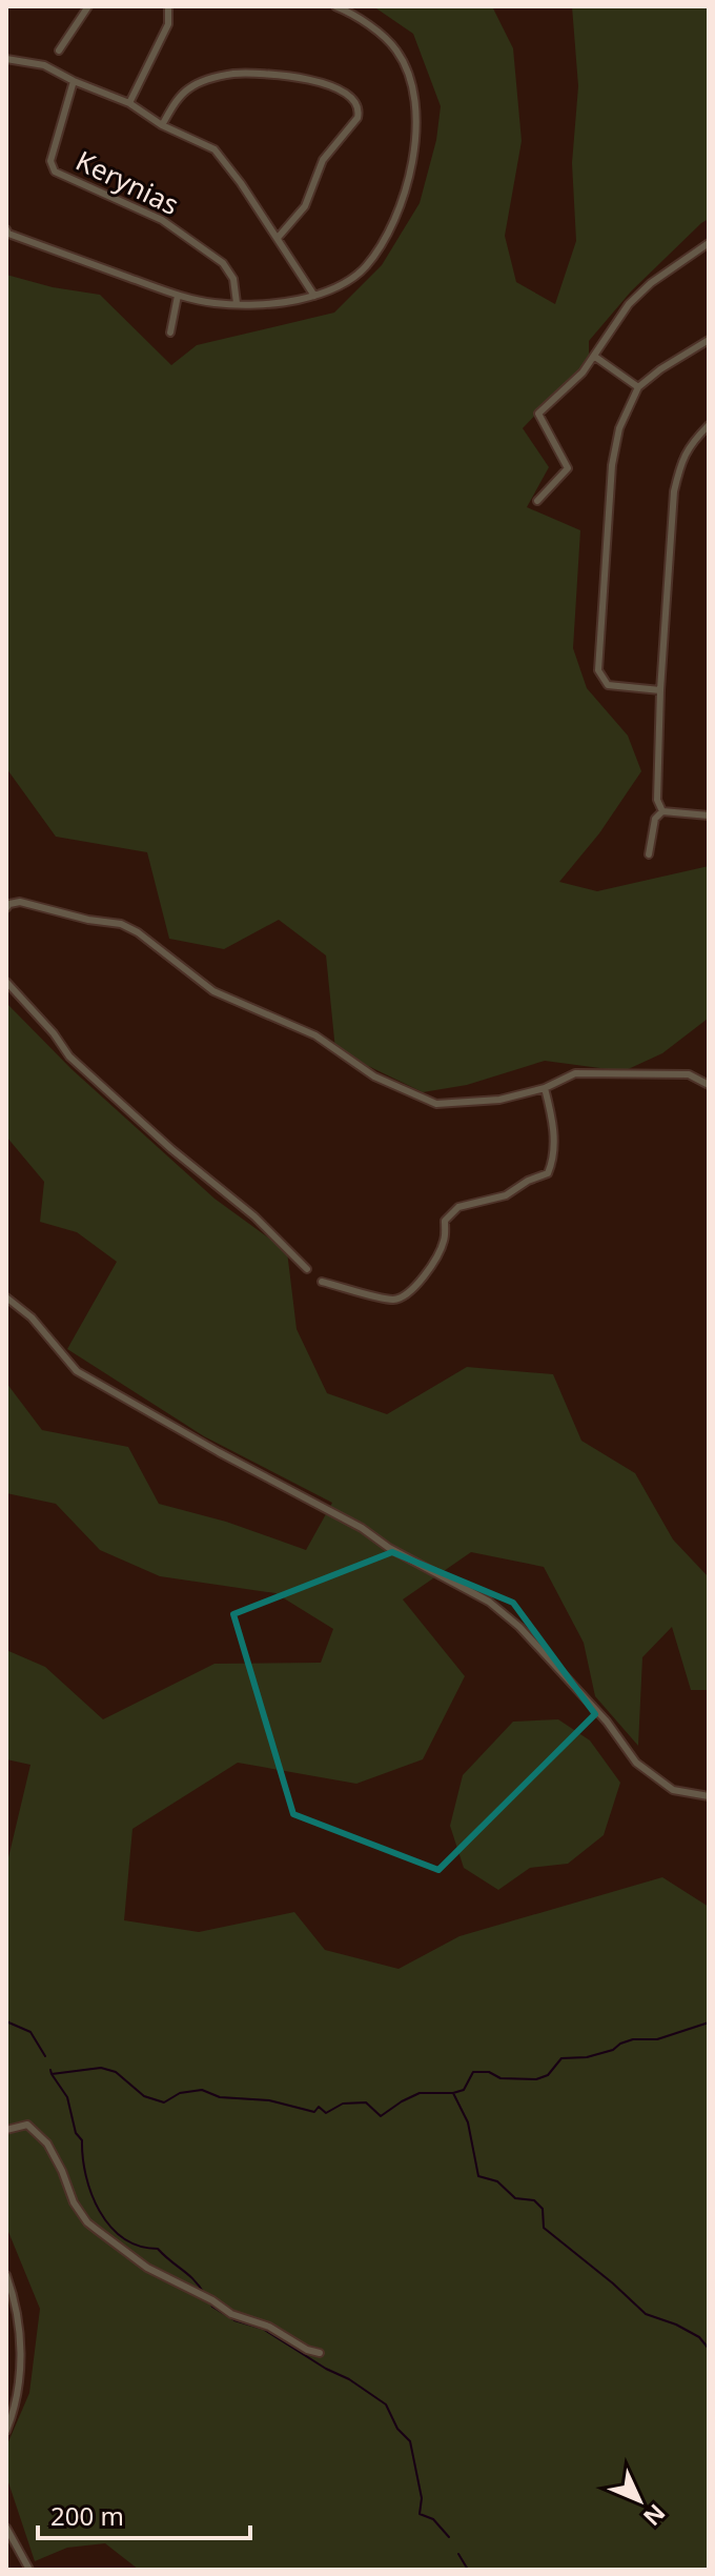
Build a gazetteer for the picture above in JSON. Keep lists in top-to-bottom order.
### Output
{
  "streets": {
    "street": ["Kerynias"]
  },
  "scale_bar": "200 m",
  "north": "bottom right"
}
